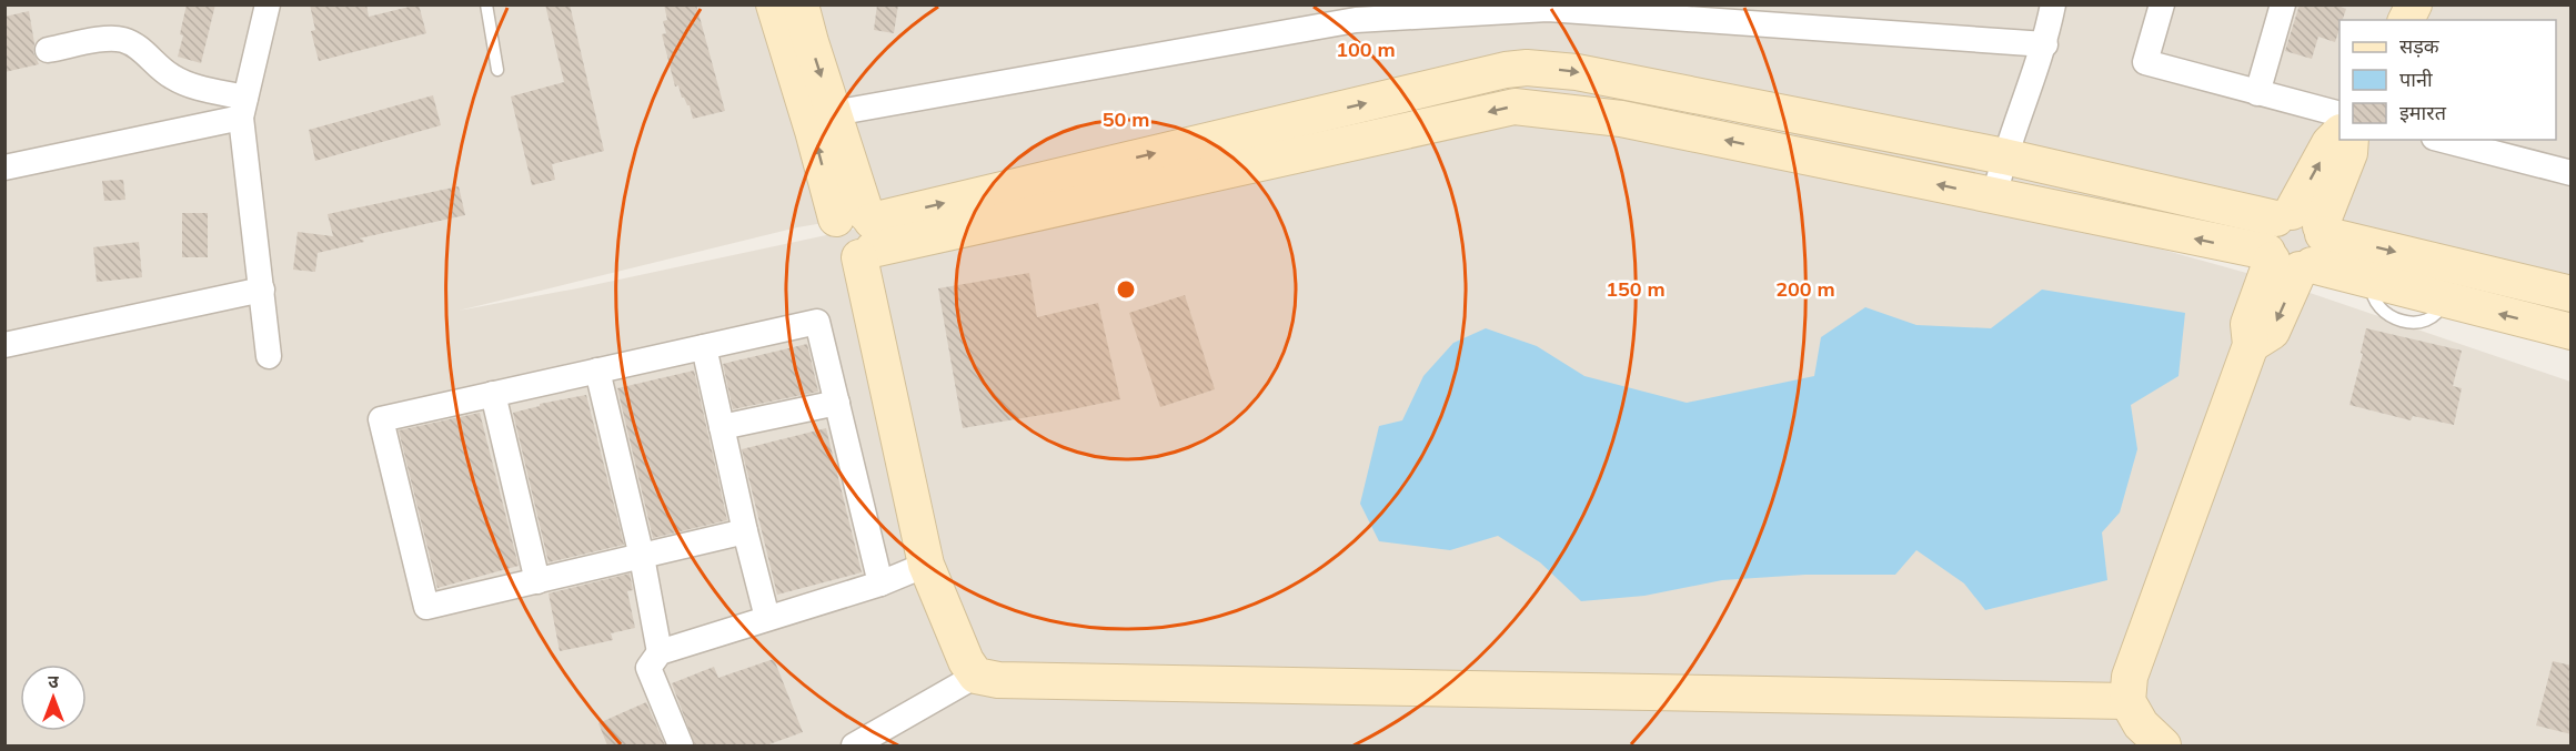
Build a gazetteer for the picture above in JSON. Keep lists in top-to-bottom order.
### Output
{
  "legend": ["सड़क", "पानी", "इमारत"],
  "north": "top",
  "rings": [
    "100 m",
    "50 m",
    "150 m",
    "200 m"
  ]
}
